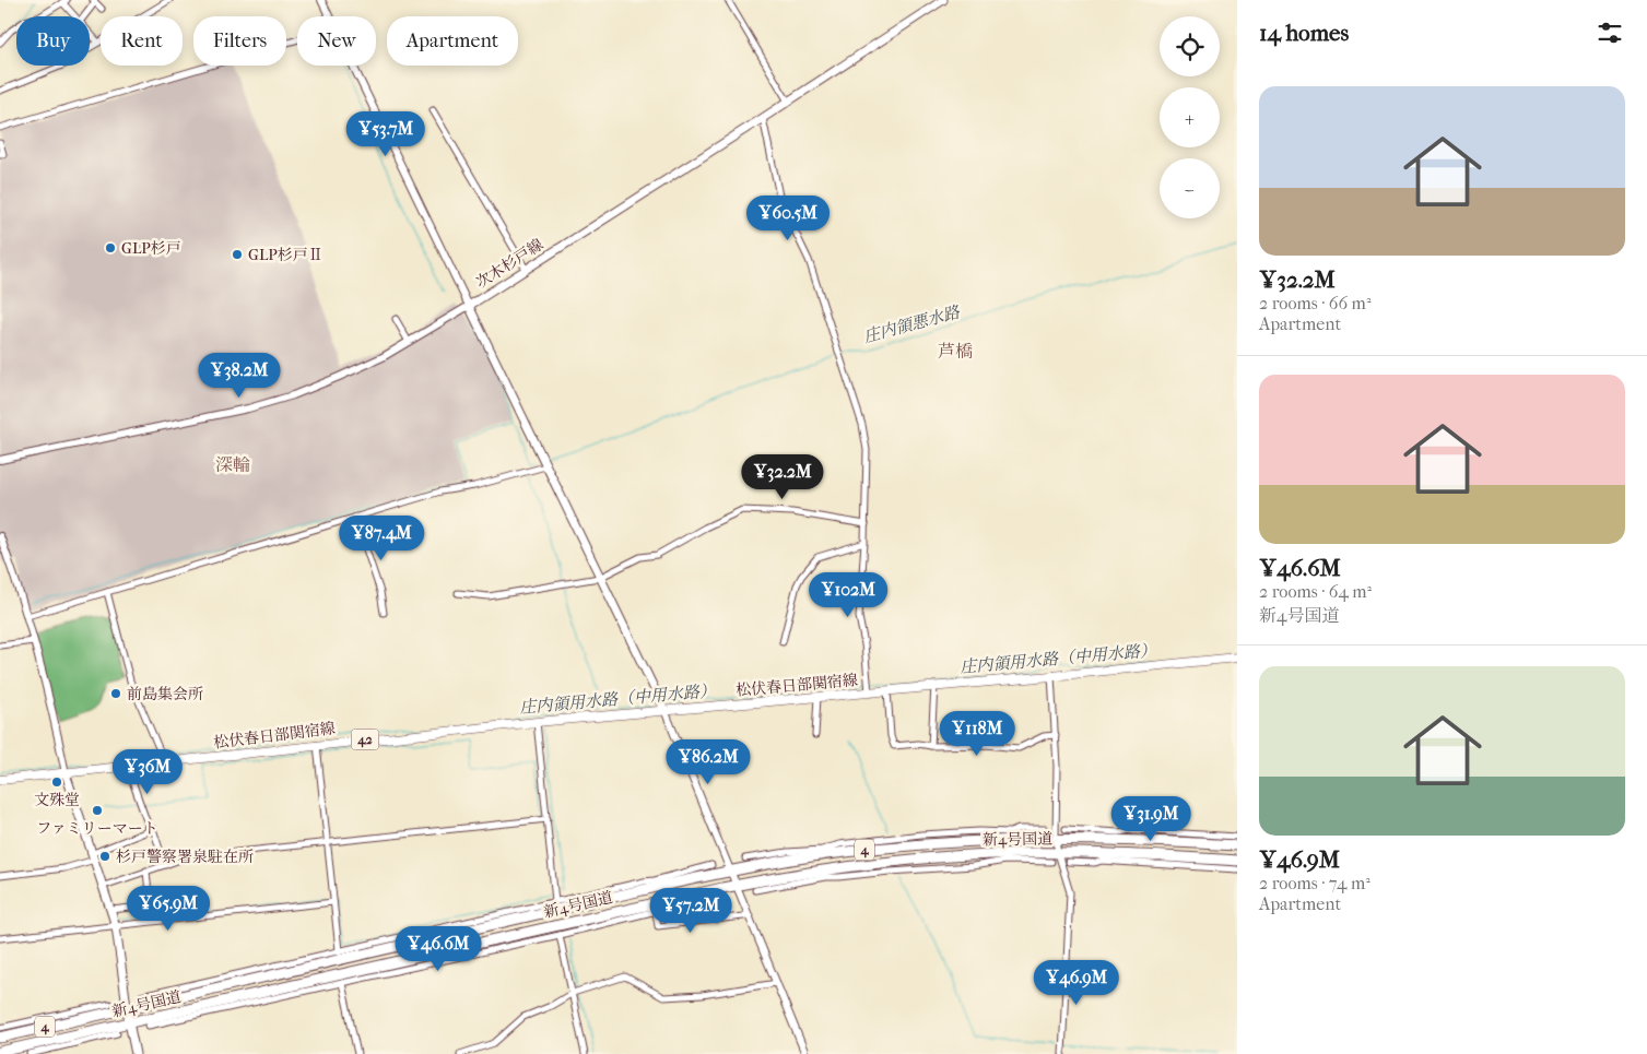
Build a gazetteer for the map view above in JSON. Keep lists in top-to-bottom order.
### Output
{
  "streets": {
    "highway": ["新4号国道", "4"],
    "main road": ["次木杉戸線", "松伏春日部関宿線", "42"]
  },
  "crossings": [
    ["次木杉戸線", "松伏春日部関宿線"]
  ],
  "districts": ["芦橋", "深輪"],
  "water": ["庄内領悪水路", "庄内領用水路（中用水路）"],
  "places": [
    "GLP杉戸",
    "GLP杉戸Ⅱ",
    "前島集会所",
    "文殊堂",
    "ファミリーマート",
    "杉戸警察署泉駐在所"
  ],
  "page": {
    "heading": "14 homes",
    "map_buttons": ["+", "−"],
    "chip": [
      "Buy",
      "Rent",
      "Filters",
      "New",
      "Apartment"
    ],
    "list": [
      {
        "name": "¥32.2M",
        "note": "2 rooms · 66 m² · Apartment"
      },
      {
        "name": "¥46.6M",
        "note": "2 rooms · 64 m² · 新4号国道"
      },
      {
        "name": "¥46.9M",
        "note": "2 rooms · 74 m² · Apartment"
      }
    ],
    "price": [
      "¥53.7M",
      "¥60.5M",
      "¥38.2M",
      "¥32.2M",
      "¥87.4M",
      "¥102M",
      "¥118M",
      "¥86.2M",
      "¥36M",
      "¥31.9M",
      "¥65.9M",
      "¥57.2M",
      "¥46.6M",
      "¥46.9M"
    ]
  }
}
